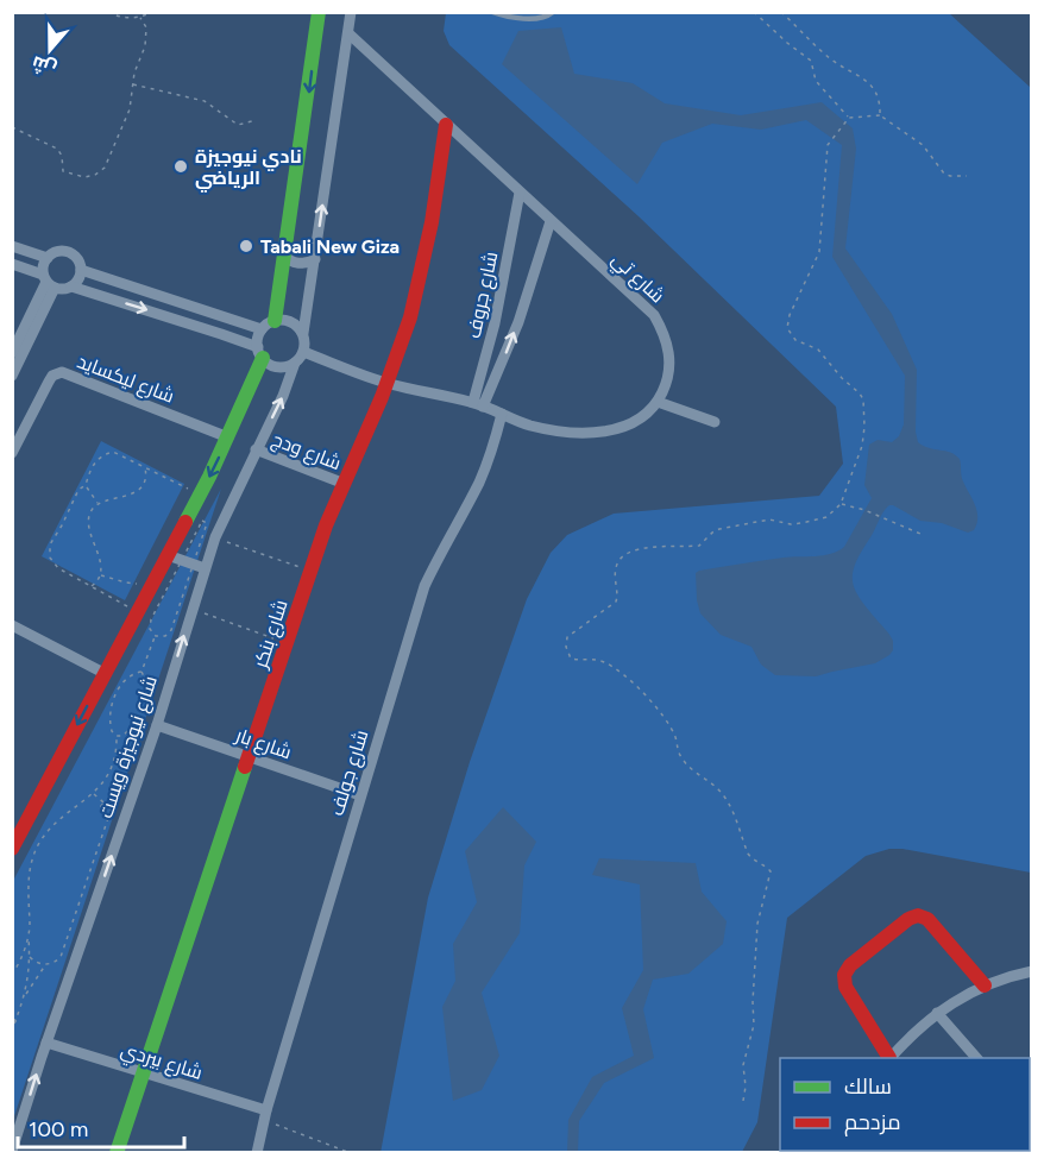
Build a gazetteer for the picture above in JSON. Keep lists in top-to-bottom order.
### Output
{
  "streets": {
    "street": [
      "شارع تي",
      "شارع جروف",
      "شارع ليكسايد",
      "شارع ودج",
      "شارع بنكر",
      "شارع بار",
      "شارع نيوجيزة ويست",
      "شارع جولف",
      "شارع بيردي"
    ]
  },
  "crossings": [
    ["شارع تي", "شارع جروف"],
    ["شارع تي", "شارع بنكر"],
    ["شارع ودج", "شارع بنكر"],
    ["شارع ودج", "شارع نيوجيزة ويست"],
    ["شارع بنكر", "شارع بار"],
    ["شارع بنكر", "شارع بيردي"],
    ["شارع بار", "شارع نيوجيزة ويست"],
    ["شارع بار", "شارع جولف"],
    ["شارع نيوجيزة ويست", "شارع بيردي"],
    ["شارع جولف", "شارع بيردي"]
  ],
  "places": ["نادي نيوجيزة الرياضي", "Tabali New Giza"],
  "legend": ["سالك", "مزدحم"],
  "scale_bar": "100 m",
  "north": "bottom"
}
